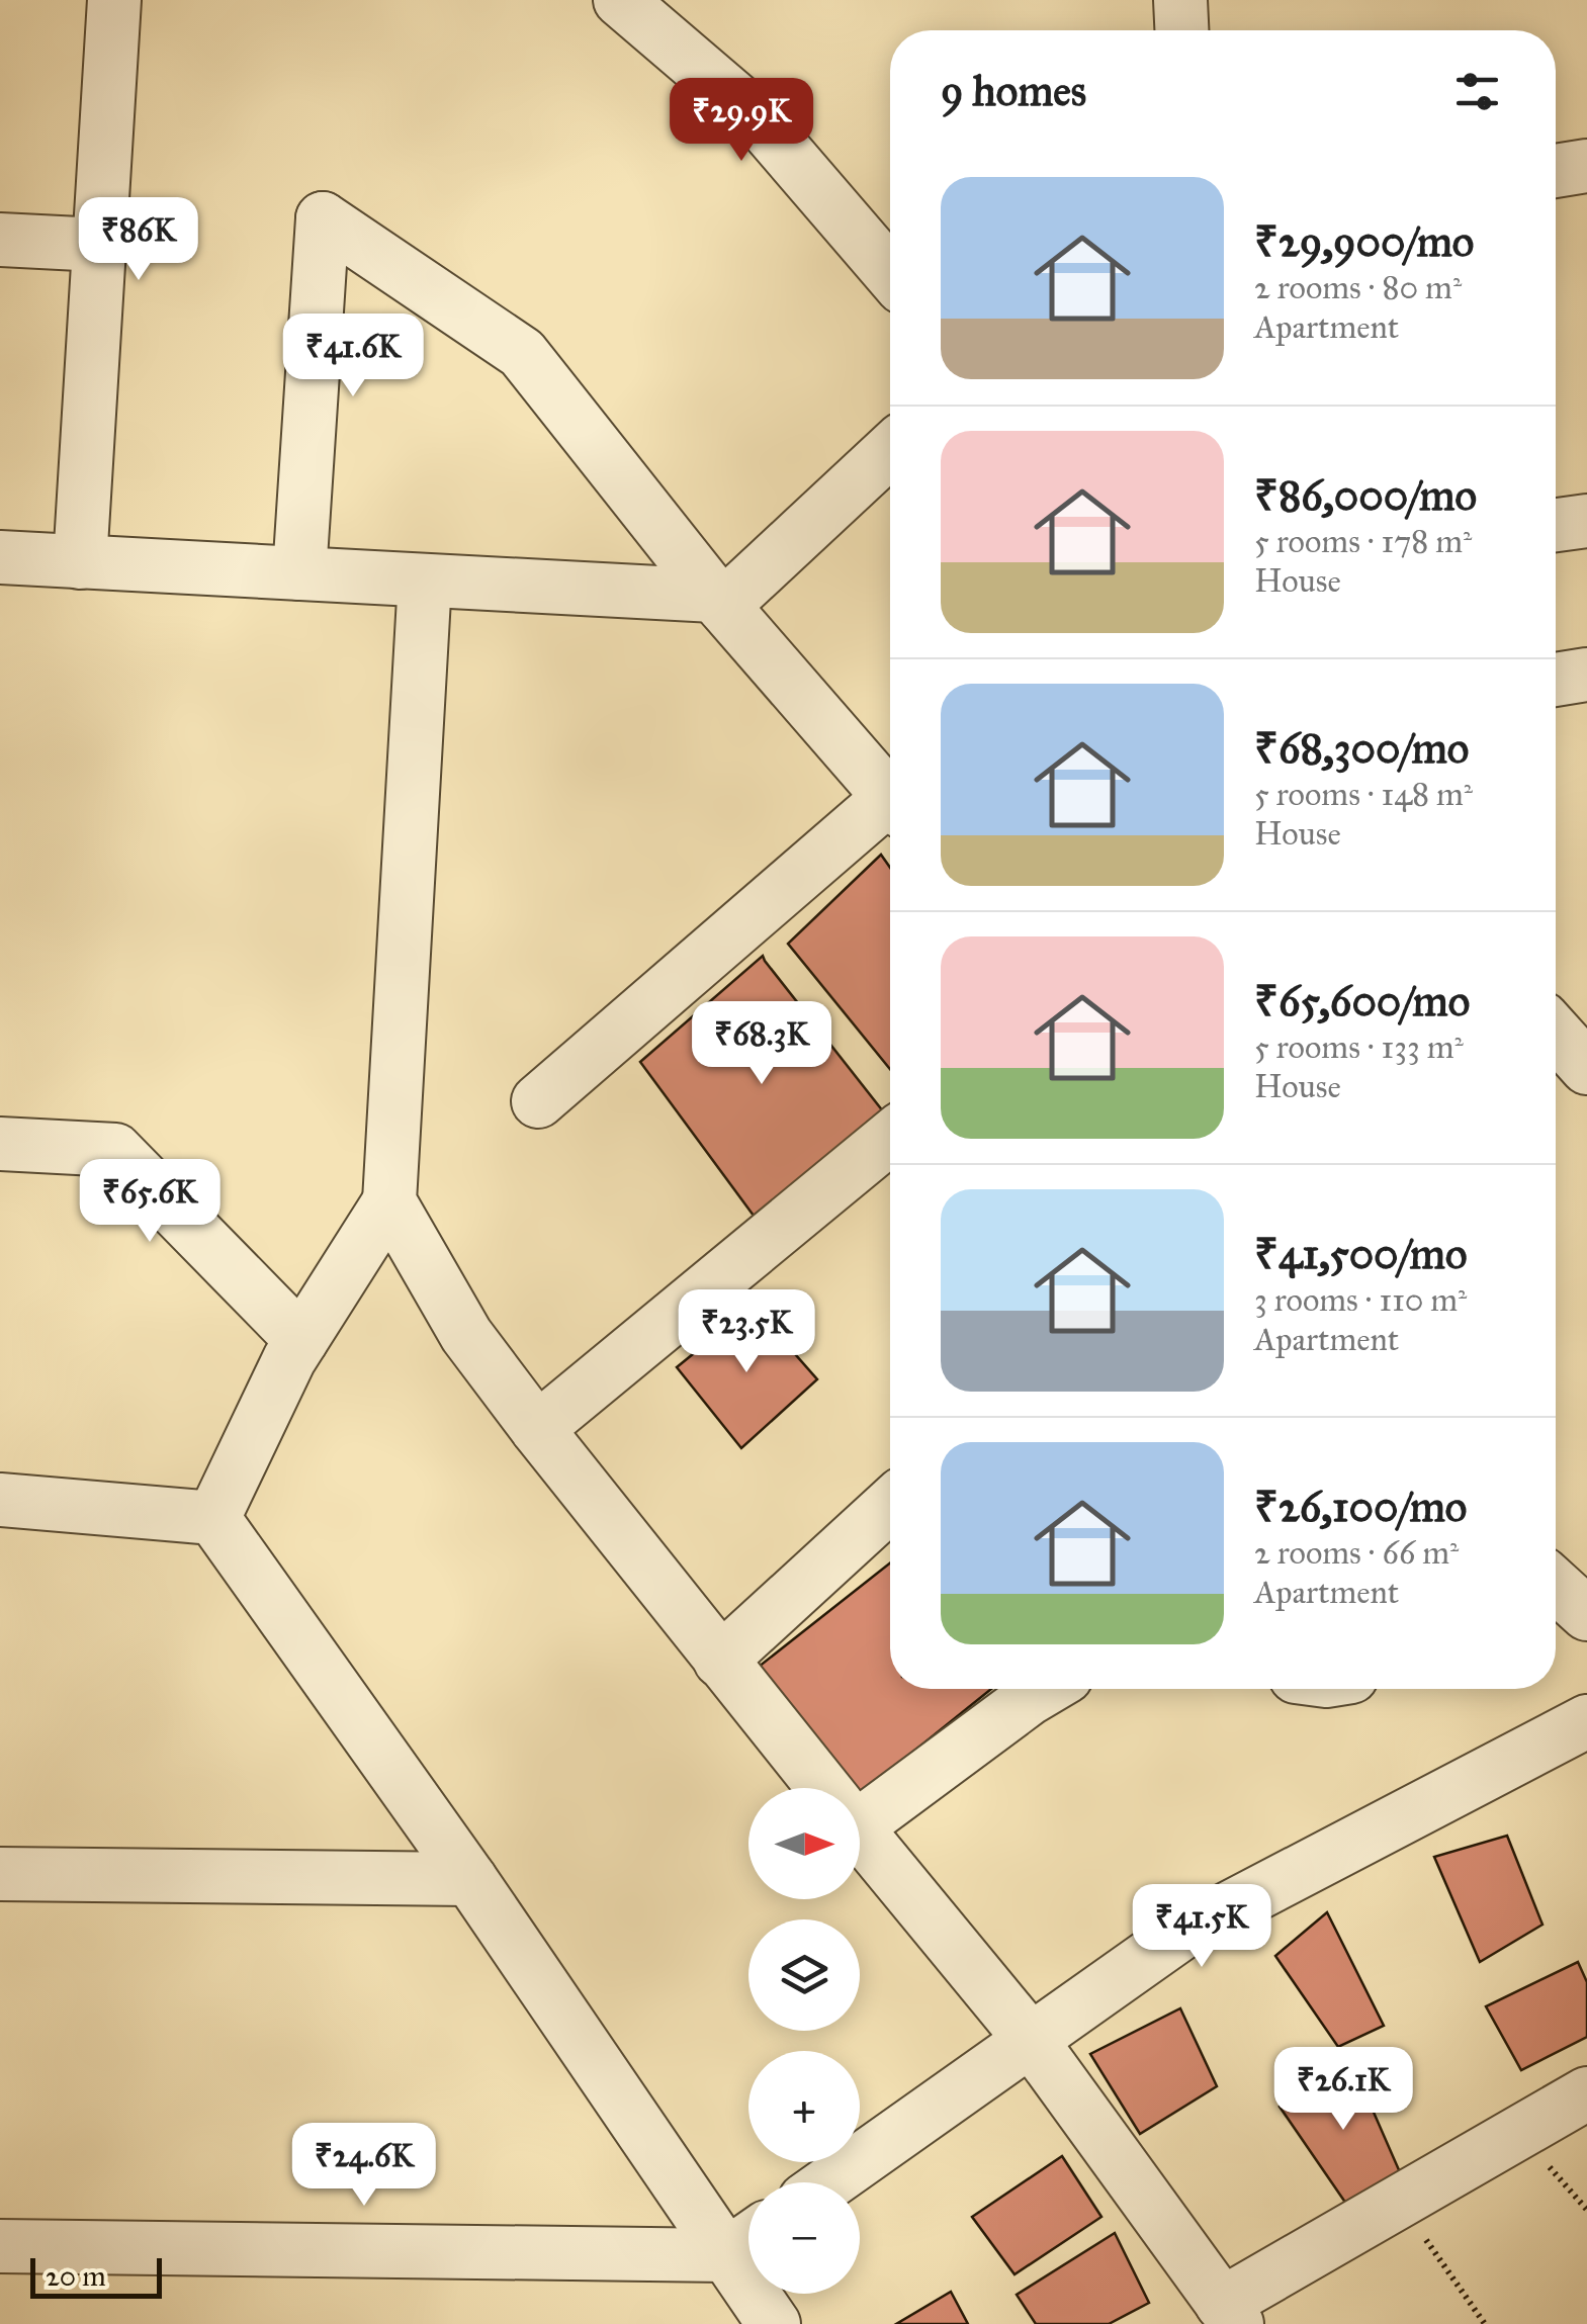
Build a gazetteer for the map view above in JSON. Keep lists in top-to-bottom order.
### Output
{
  "scale_bar": "20 m",
  "north": "right",
  "page": {
    "heading": "9 homes",
    "price": [
      "₹29.9K",
      "₹86K",
      "₹41.6K",
      "₹68.3K",
      "₹65.6K",
      "₹23.5K",
      "₹41.5K",
      "₹26.1K",
      "₹24.6K"
    ],
    "list": [
      {
        "name": "₹29,900/mo",
        "note": "2 rooms · 80 m² · Apartment"
      },
      {
        "name": "₹86,000/mo",
        "note": "5 rooms · 178 m² · House"
      },
      {
        "name": "₹68,300/mo",
        "note": "5 rooms · 148 m² · House"
      },
      {
        "name": "₹65,600/mo",
        "note": "5 rooms · 133 m² · House"
      },
      {
        "name": "₹41,500/mo",
        "note": "3 rooms · 110 m² · Apartment"
      },
      {
        "name": "₹26,100/mo",
        "note": "2 rooms · 66 m² · Apartment"
      }
    ],
    "map_buttons": ["+", "−"],
    "scale": "20 m"
  }
}
